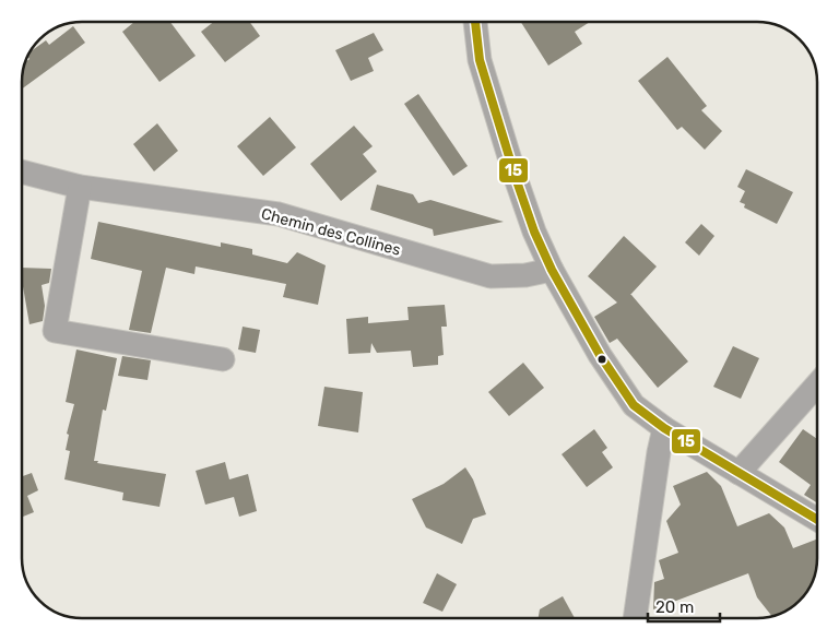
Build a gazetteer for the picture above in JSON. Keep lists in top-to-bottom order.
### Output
{
  "streets": {
    "street": ["Chemin des Collines"]
  },
  "lines": ["transit line 15"],
  "scale_bar": "20 m"
}
